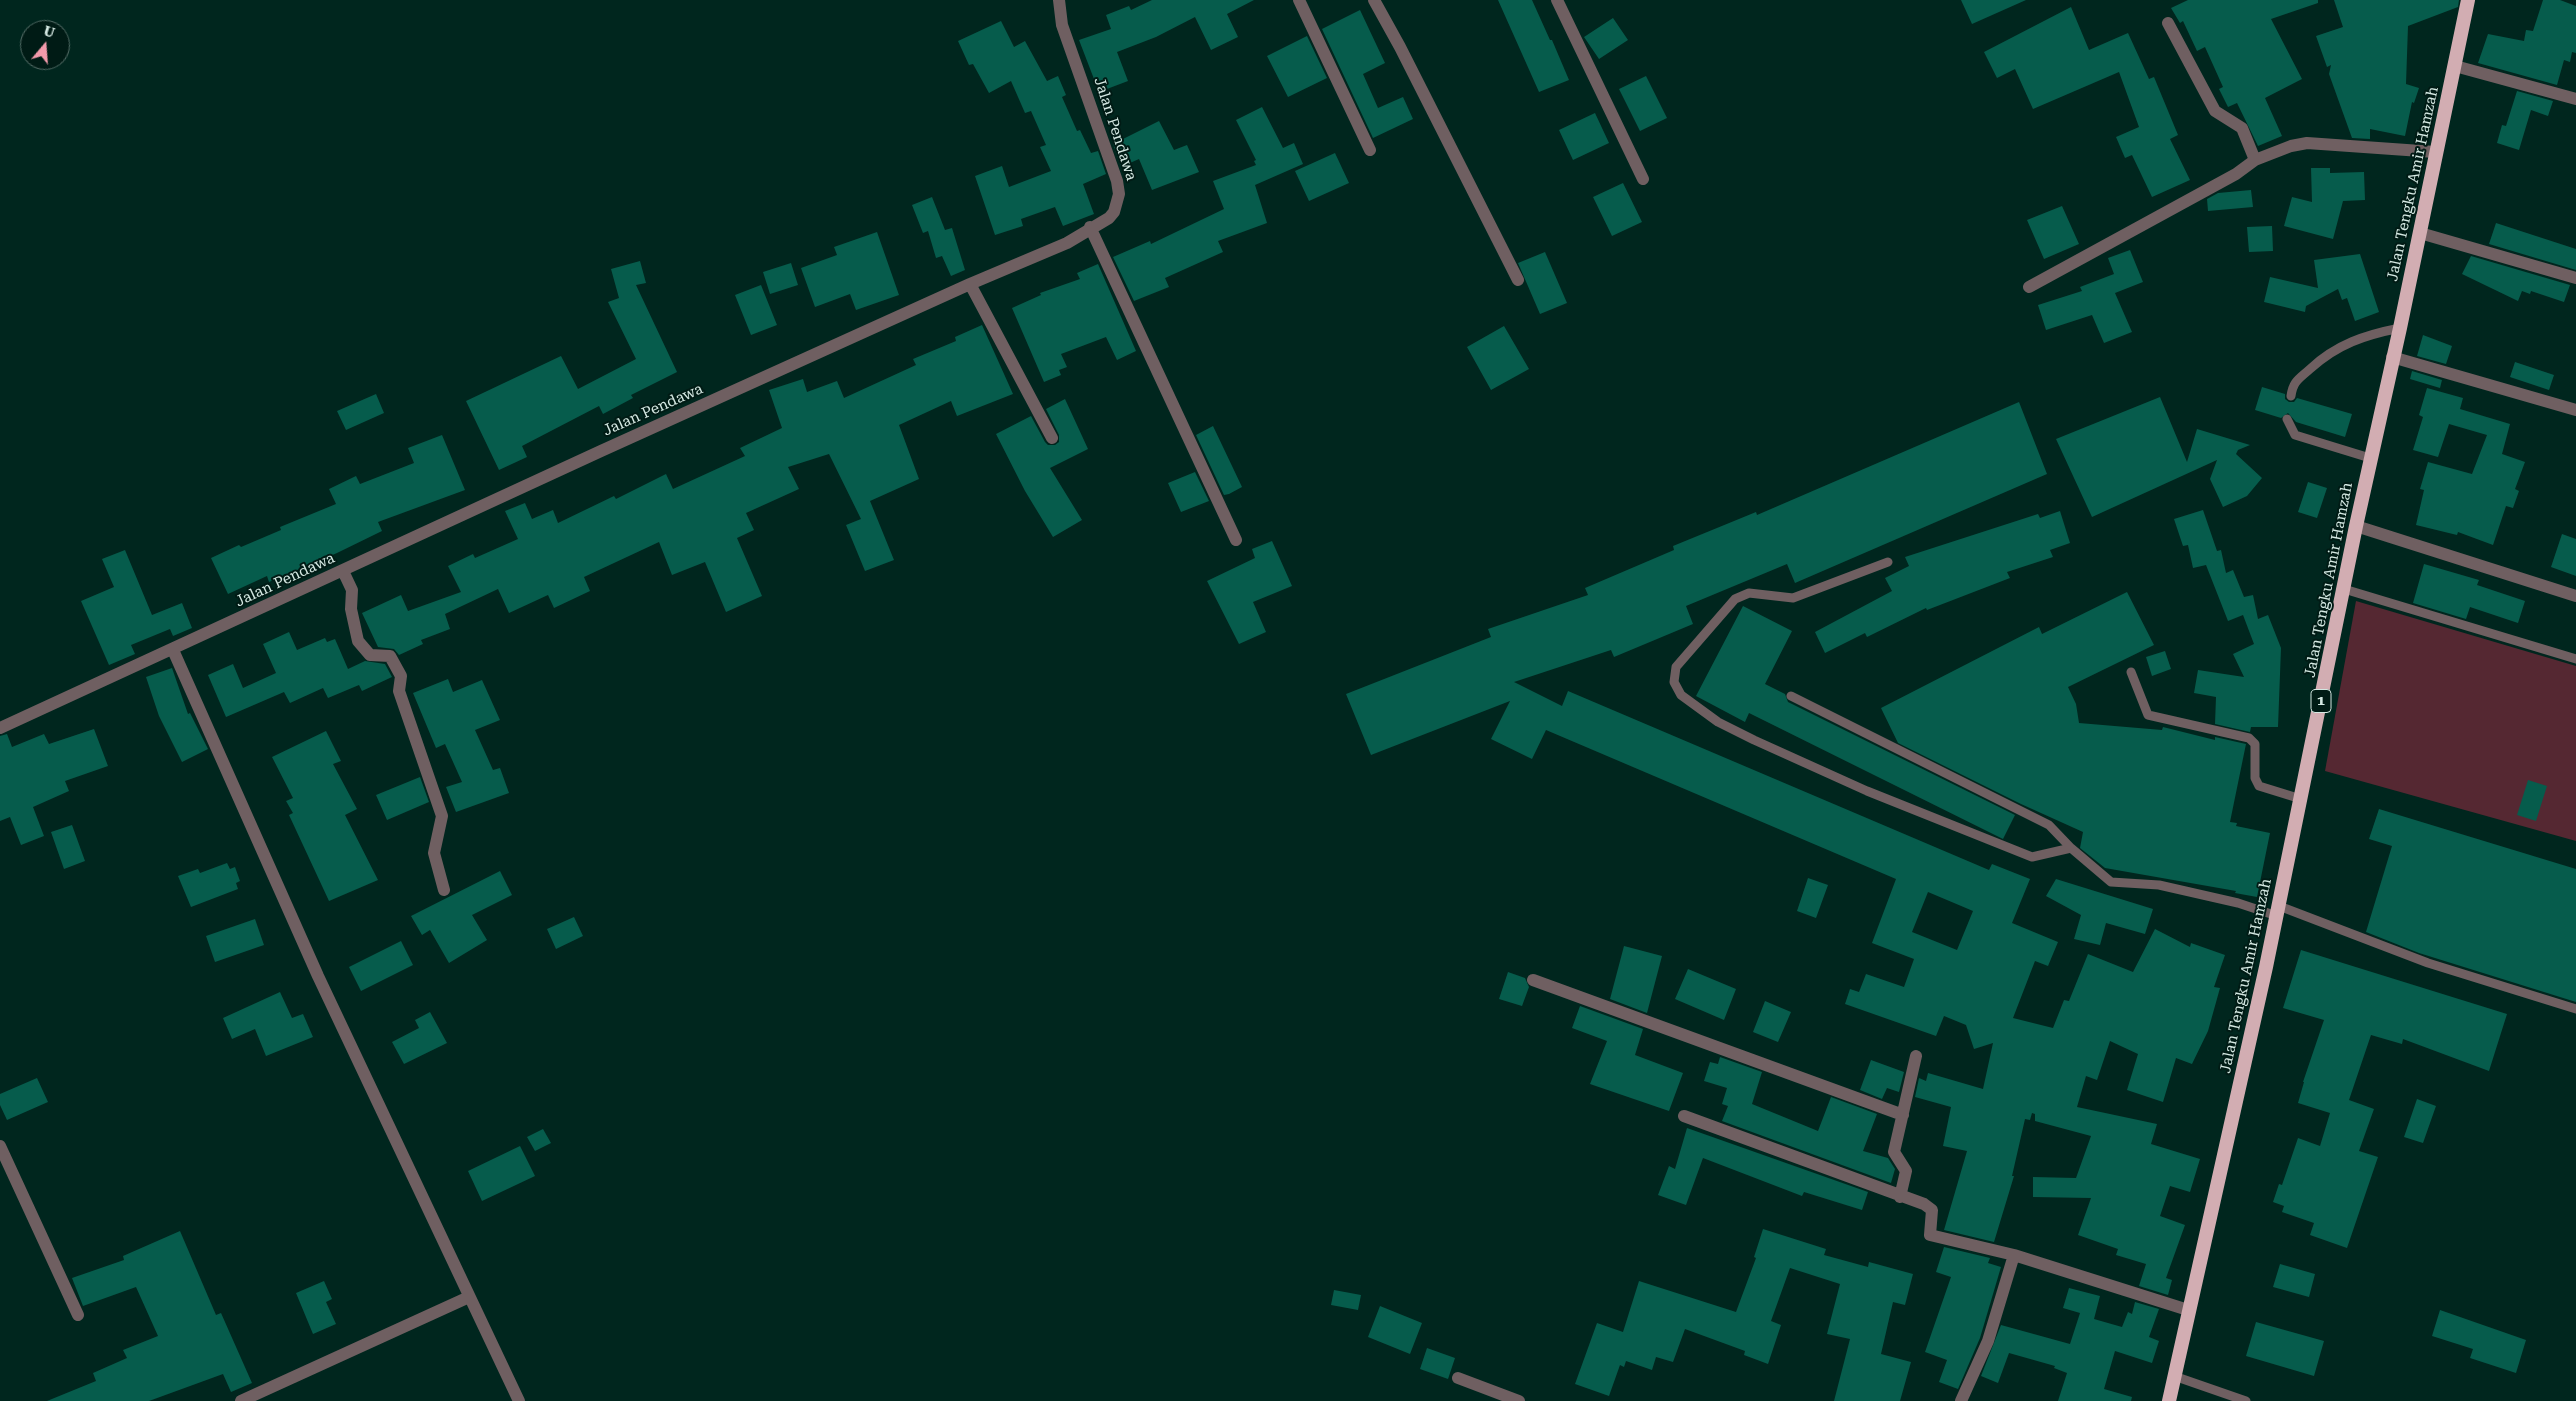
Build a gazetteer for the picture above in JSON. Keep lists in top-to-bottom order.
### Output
{
  "streets": {
    "highway": ["Jalan Tengku Amir Hamzah", "1"],
    "street": ["Jalan Pendawa"]
  },
  "north": "top"
}
